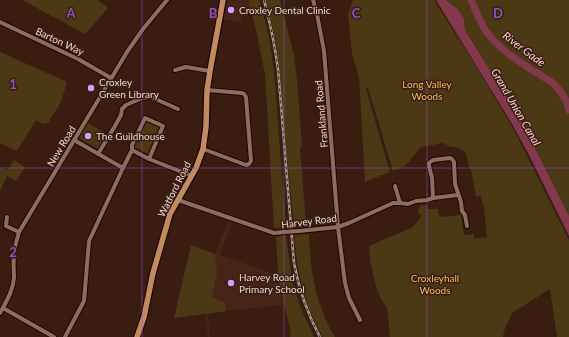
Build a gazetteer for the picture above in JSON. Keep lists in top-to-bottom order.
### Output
{
  "streets": {
    "main road": ["Watford Road"],
    "street": [
      "Barton Way",
      "Frankland Road",
      "New Road",
      "Harvey Road"
    ]
  },
  "crossings": [
    ["Barton Way", "New Road"],
    ["Frankland Road", "Harvey Road"],
    ["Watford Road", "Harvey Road"]
  ],
  "water": ["River Gade", "Grand Union Canal"],
  "parks": ["Long Valley Woods", "Croxleyhall Woods"],
  "places": [
    "Croxley Dental Clinic",
    "Croxley Green Library",
    "The Guildhouse",
    "Harvey Road Primary School"
  ],
  "grid": {
    "columns": [
      "A",
      "B",
      "C",
      "D"
    ],
    "rows": ["1", "2"]
  }
}
